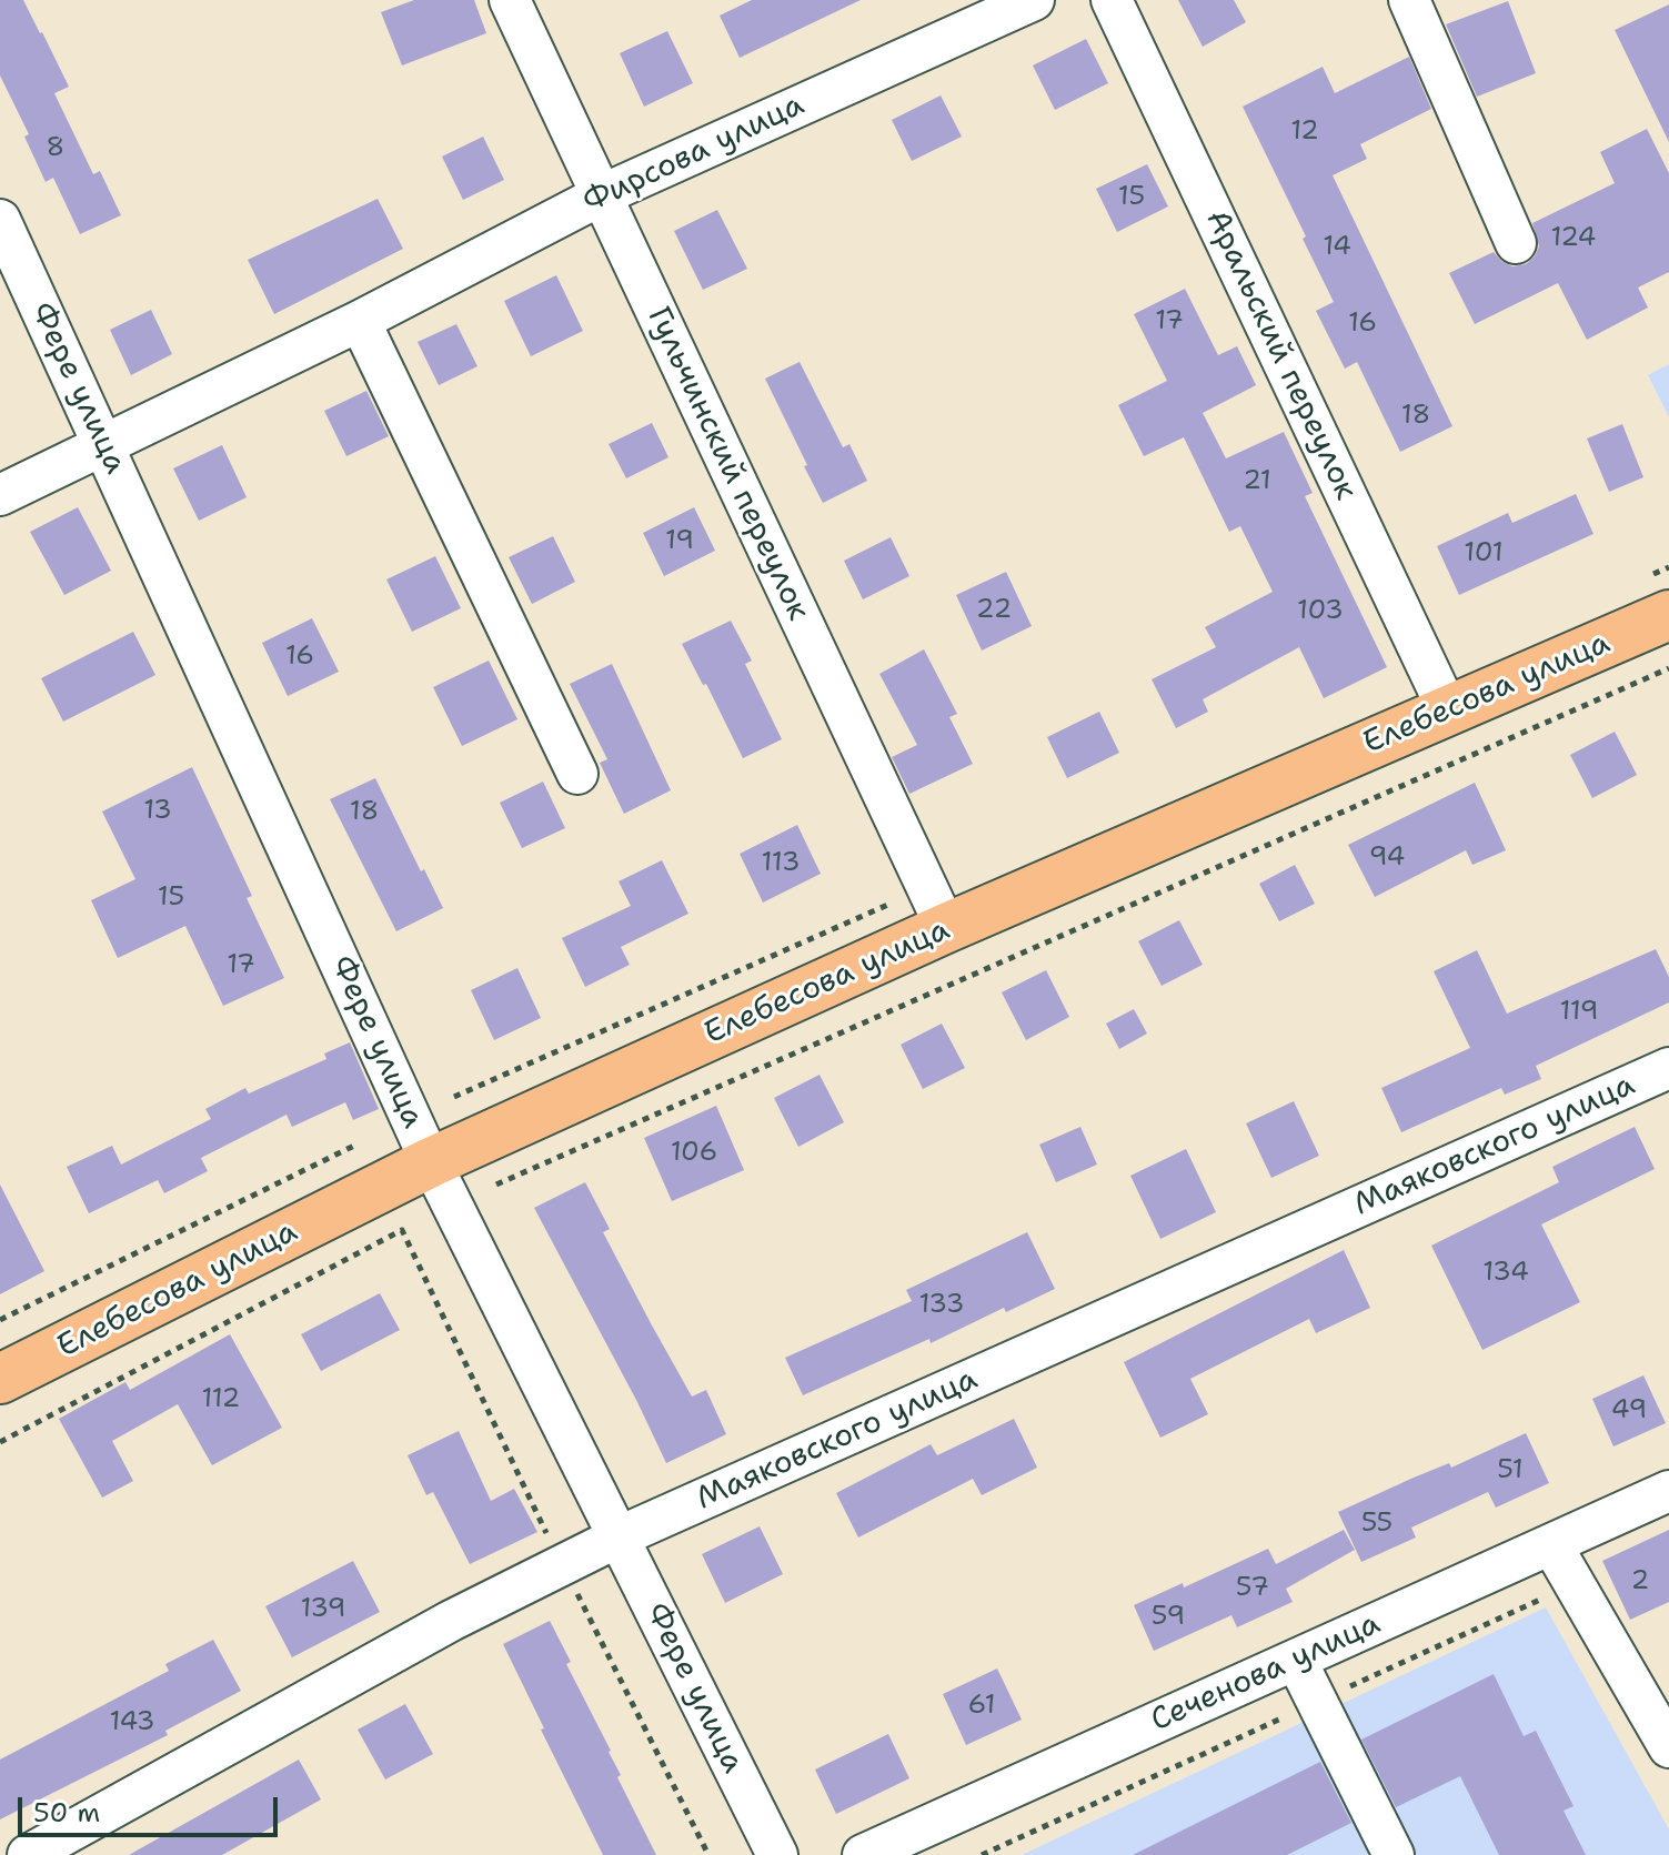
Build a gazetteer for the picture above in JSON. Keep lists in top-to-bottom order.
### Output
{
  "streets": {
    "main road": ["Елебесова улица"],
    "street": [
      "Фирсова улица",
      "Аральский переулок",
      "Фере улица",
      "Гульчинский переулок",
      "Маяковского улица",
      "Сеченова улица"
    ]
  },
  "crossings": [
    ["Фирсова улица", "Фере улица"],
    ["Фирсова улица", "Гульчинский переулок"],
    ["Аральский переулок", "Елебесова улица"],
    ["Фере улица", "Елебесова улица"],
    ["Фере улица", "Маяковского улица"],
    ["Гульчинский переулок", "Елебесова улица"]
  ],
  "house_numbers": [
    "12",
    "8",
    "15",
    "124",
    "14",
    "17",
    "16",
    "18",
    "21",
    "19",
    "101",
    "22",
    "103",
    "16",
    "13",
    "18",
    "94",
    "113",
    "15",
    "17",
    "119",
    "106",
    "134",
    "133",
    "112",
    "49",
    "51",
    "55",
    "2",
    "57",
    "139",
    "59",
    "61",
    "143"
  ],
  "scale_bar": "50 m"
}
